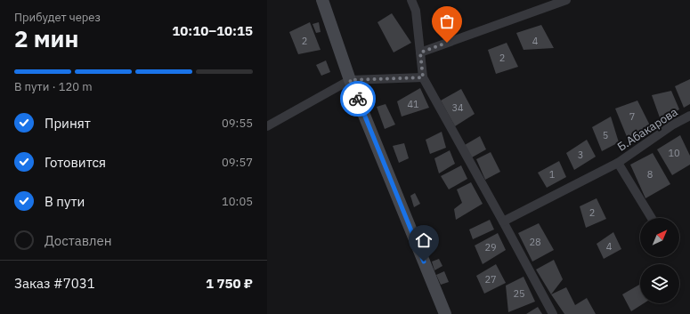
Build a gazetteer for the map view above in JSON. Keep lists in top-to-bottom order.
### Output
{
  "streets": {
    "street": ["Б.Абакарова"]
  },
  "house_numbers": [
    "2",
    "4",
    "2",
    "41",
    "34",
    "7",
    "5",
    "10",
    "3",
    "1",
    "8",
    "2",
    "28",
    "4",
    "29",
    "27",
    "25"
  ],
  "north": "top right",
  "page": {
    "heading": ["2 мин", "Прибудет через", "10:10–10:15"],
    "panel": ["Заказ #7031", "1 750 ₽"],
    "bar": "В пути · 120 m",
    "list": [
      ["Принят", "09:55"],
      ["Готовится", "09:57"],
      ["В пути", "10:05"],
      "Доставлен"
    ]
  }
}
